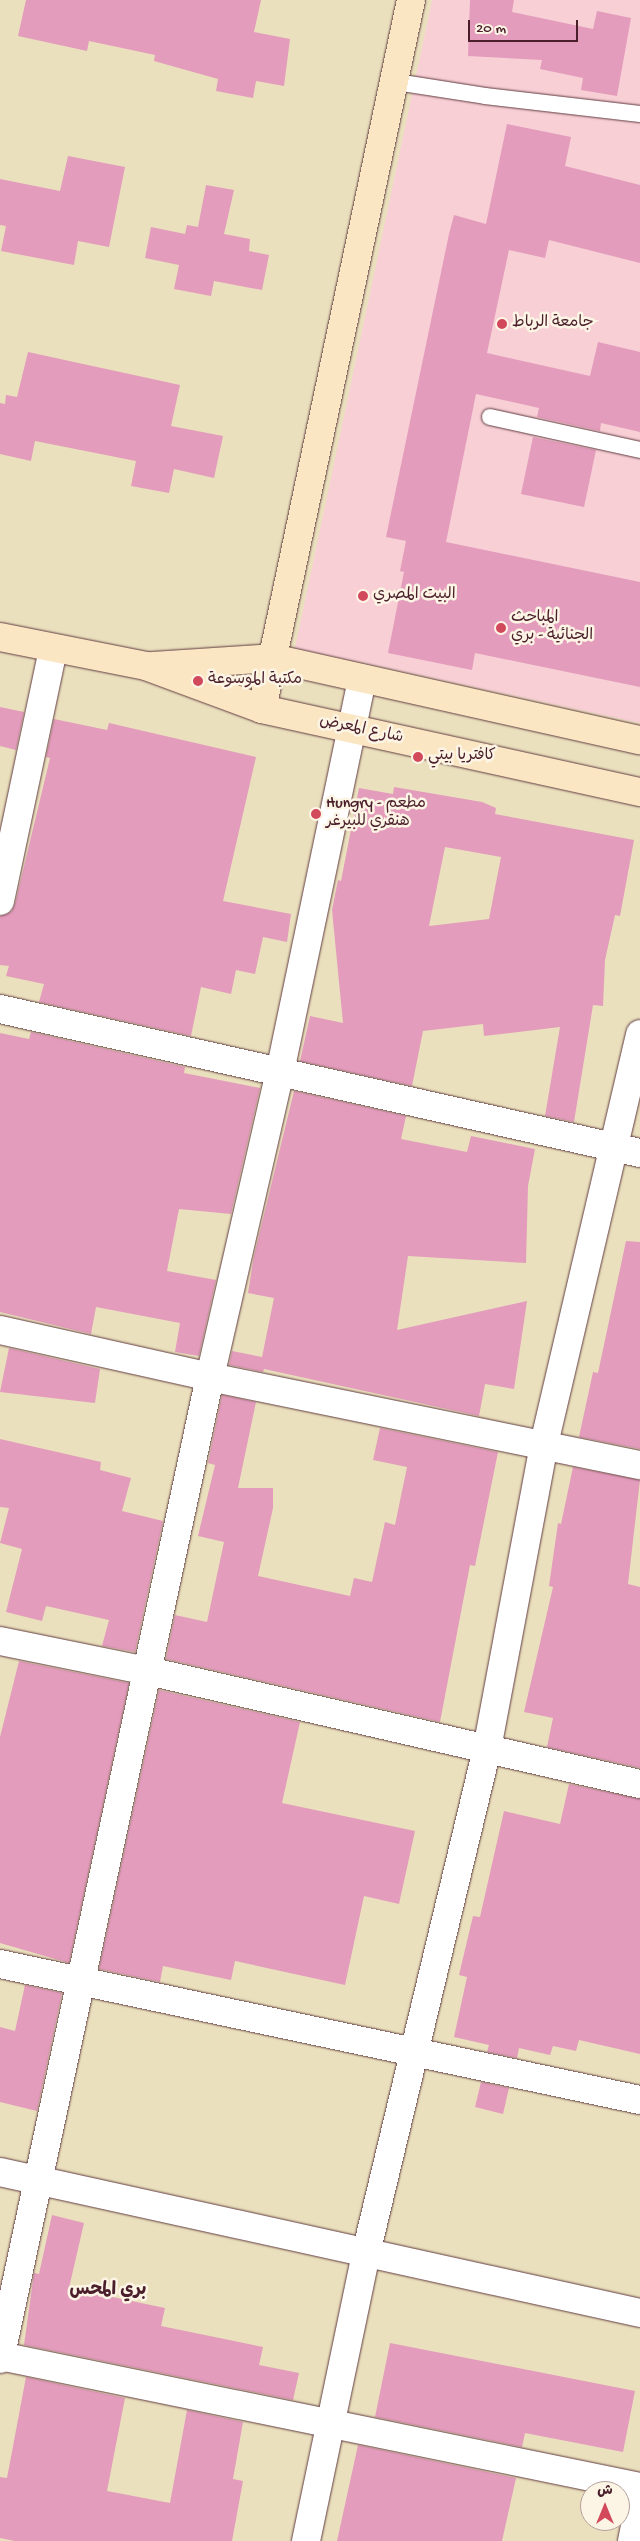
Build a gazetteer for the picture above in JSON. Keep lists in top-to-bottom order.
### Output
{
  "streets": {
    "main road": ["شارع المعرض"]
  },
  "districts": ["بري المحس"],
  "places": [
    "جامعة الرباط",
    "البيت المصري",
    "المباحث الجنائية - بري",
    "مكتبة الموسوعة",
    "كافتريا بيتي",
    "Hungry - مطعم هنقري للبيرغر"
  ],
  "scale_bar": "20 m",
  "north": "top"
}
